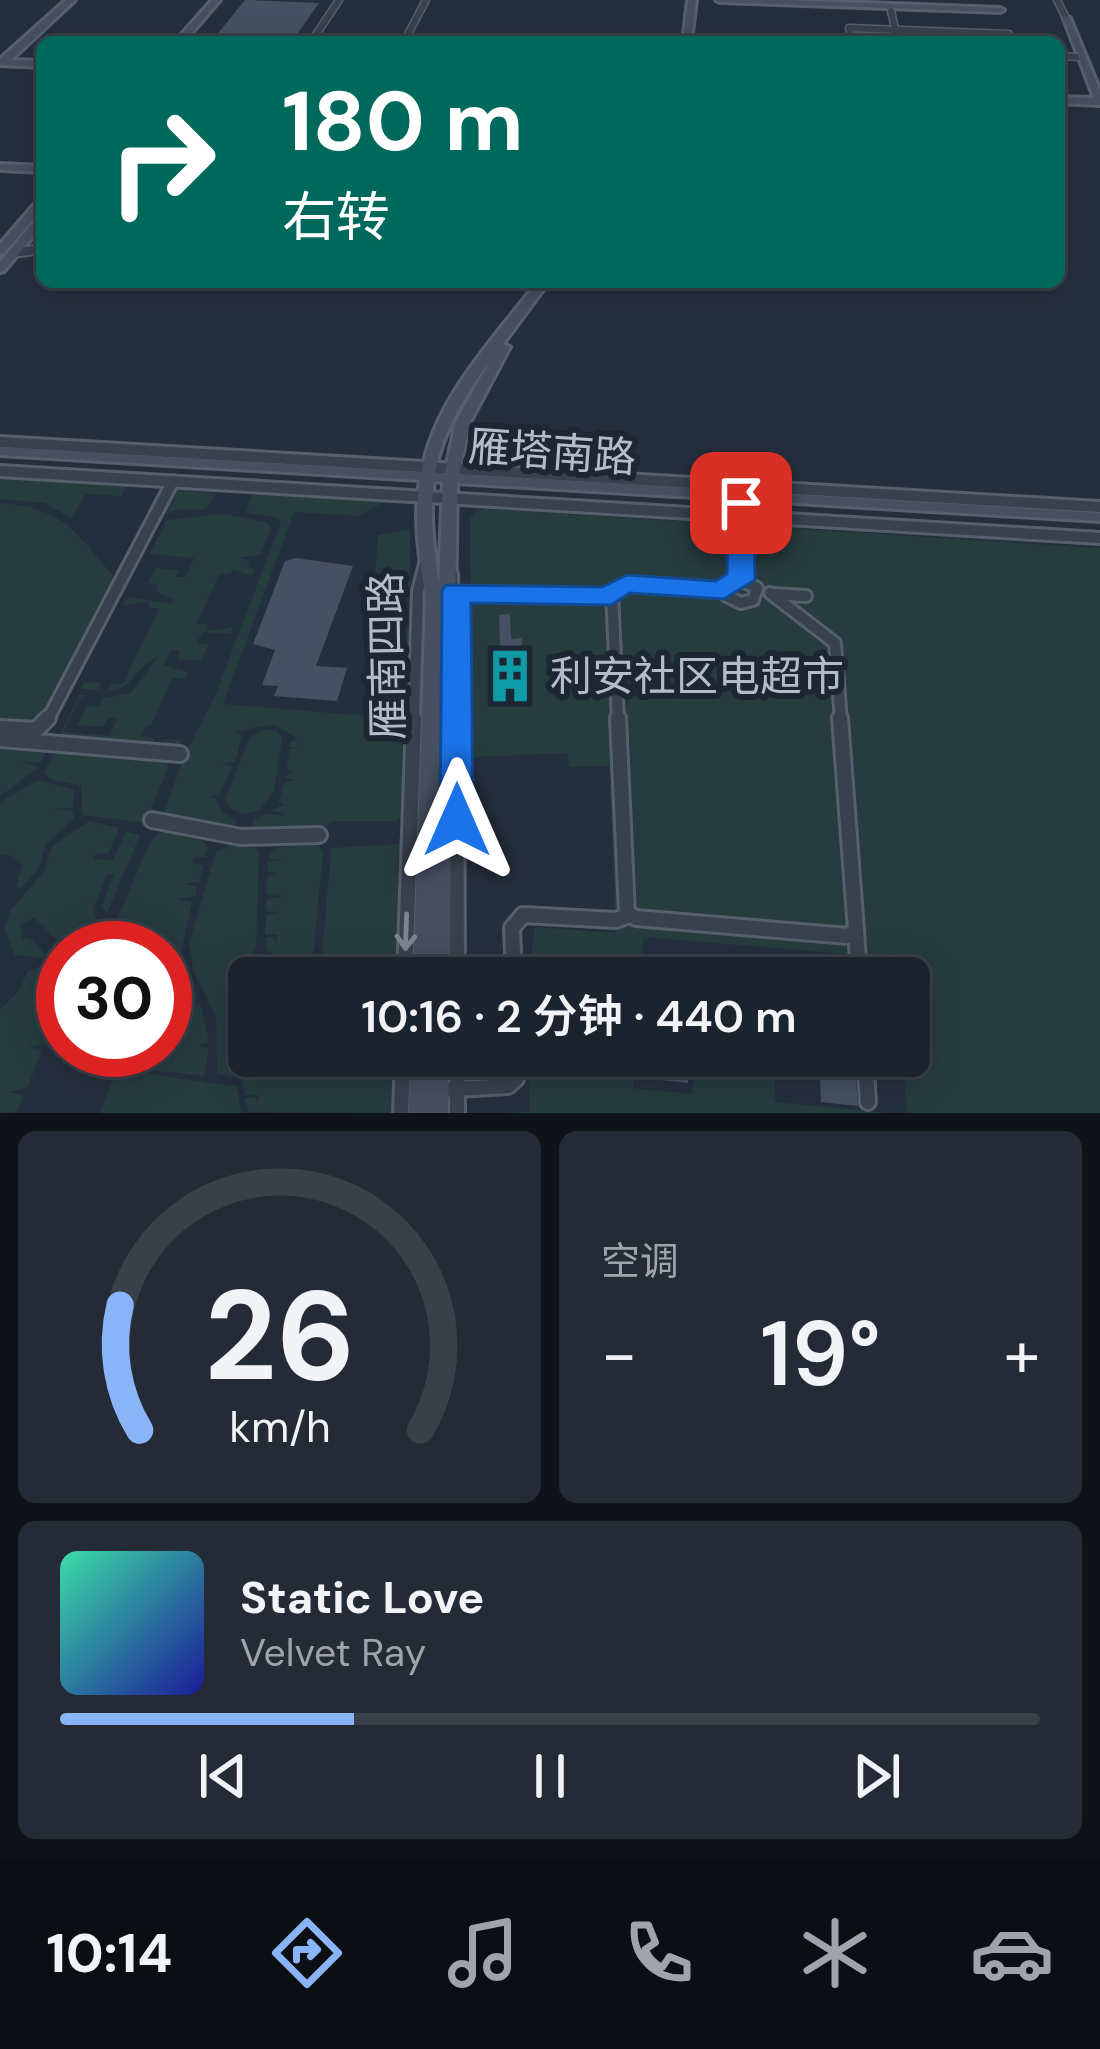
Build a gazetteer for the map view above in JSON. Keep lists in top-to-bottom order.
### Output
{
  "streets": {
    "main road": ["雁塔南路", "雁南四路"]
  },
  "crossings": [
    ["雁塔南路", "雁南四路"]
  ],
  "places": {
    "building": ["利安社区电超市"]
  },
  "page": {
    "turn": ["180 m", "右转"],
    "limit": "30",
    "trip": "10:16 · 2 分钟 · 440 m",
    "tile": "空调",
    "heat": ["−", "19°", "+"],
    "song": ["Static Love", "Velvet Ray"],
    "tabs": "10:14",
    "gauge": ["26", "km/h"]
  }
}
